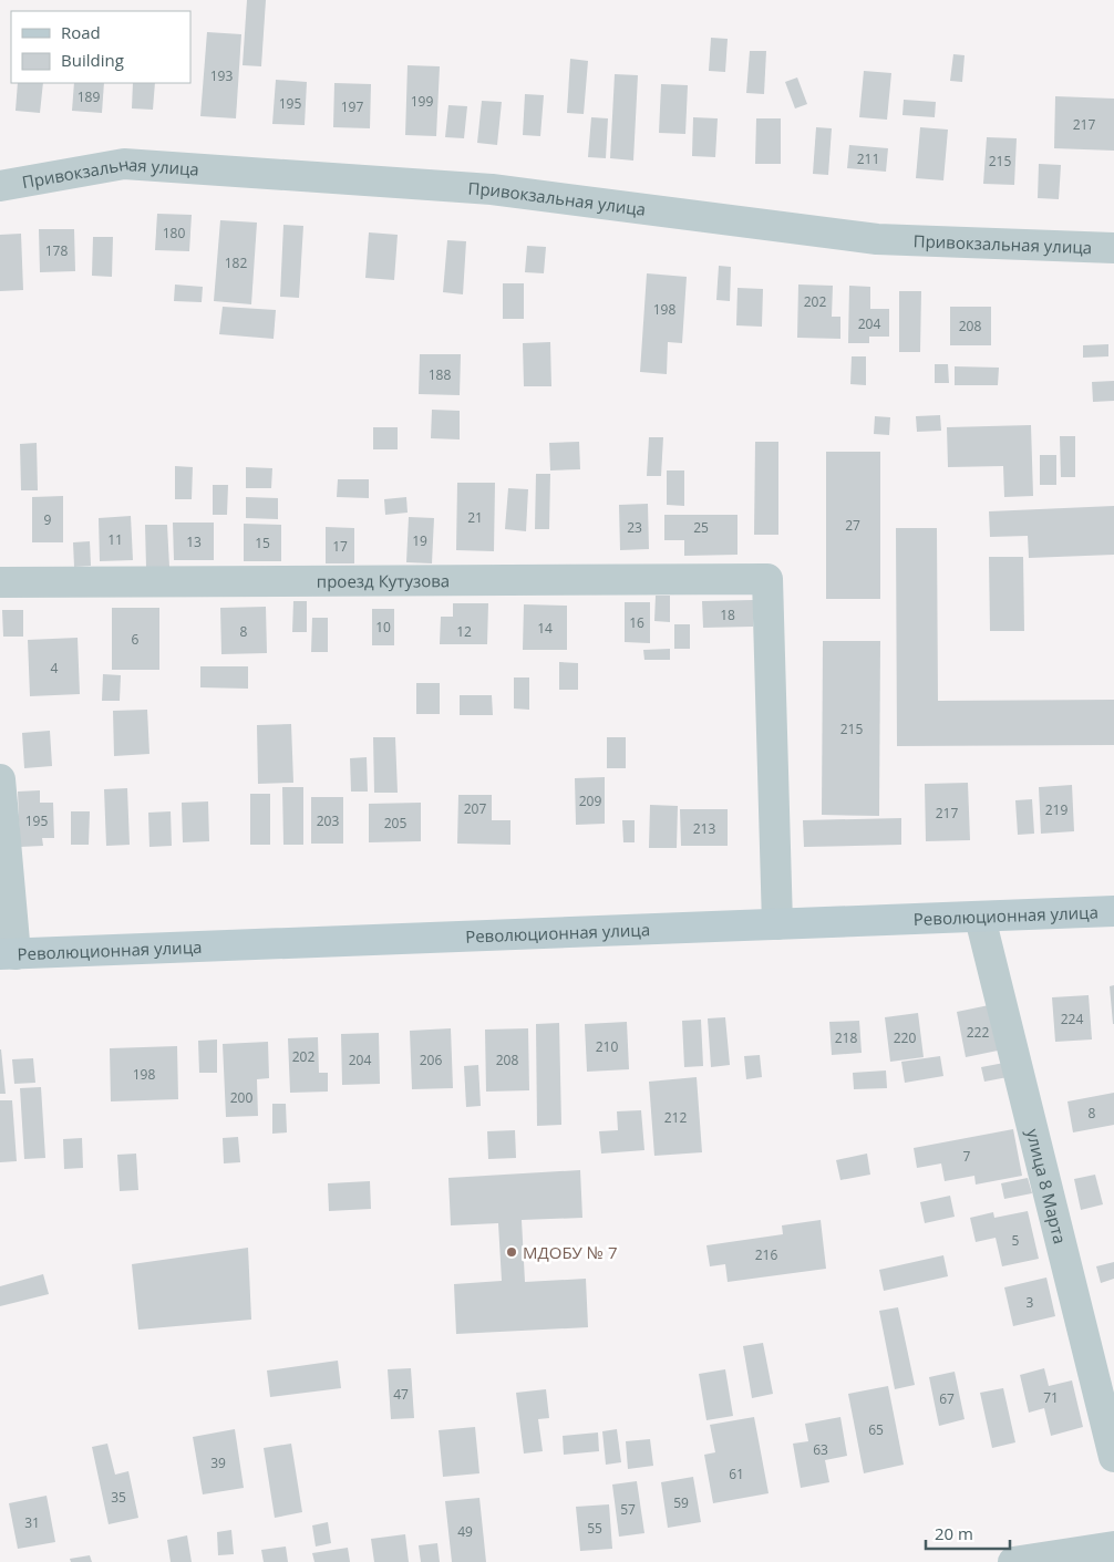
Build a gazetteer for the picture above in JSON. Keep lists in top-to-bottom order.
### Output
{
  "streets": {
    "street": [
      "Привокзальная улица",
      "проезд Кутузова",
      "Революционная улица",
      "улица 8 Марта"
    ]
  },
  "crossings": [
    ["проезд Кутузова", "Революционная улица"],
    ["Революционная улица", "улица 8 Марта"]
  ],
  "places": ["МДОБУ № 7"],
  "house_numbers": [
    "193",
    "189",
    "199",
    "195",
    "197",
    "217",
    "211",
    "215",
    "180",
    "178",
    "182",
    "202",
    "198",
    "204",
    "208",
    "188",
    "21",
    "9",
    "27",
    "23",
    "25",
    "11",
    "19",
    "13",
    "15",
    "17",
    "18",
    "16",
    "10",
    "14",
    "8",
    "12",
    "6",
    "4",
    "215",
    "209",
    "207",
    "219",
    "217",
    "195",
    "203",
    "205",
    "213",
    "224",
    "222",
    "218",
    "220",
    "210",
    "202",
    "204",
    "206",
    "208",
    "198",
    "200",
    "8",
    "212",
    "7",
    "5",
    "216",
    "3",
    "47",
    "71",
    "67",
    "65",
    "63",
    "39",
    "61",
    "35",
    "59",
    "57",
    "31",
    "55",
    "49"
  ],
  "legend": ["Road", "Building"],
  "scale_bar": "20 m"
}
